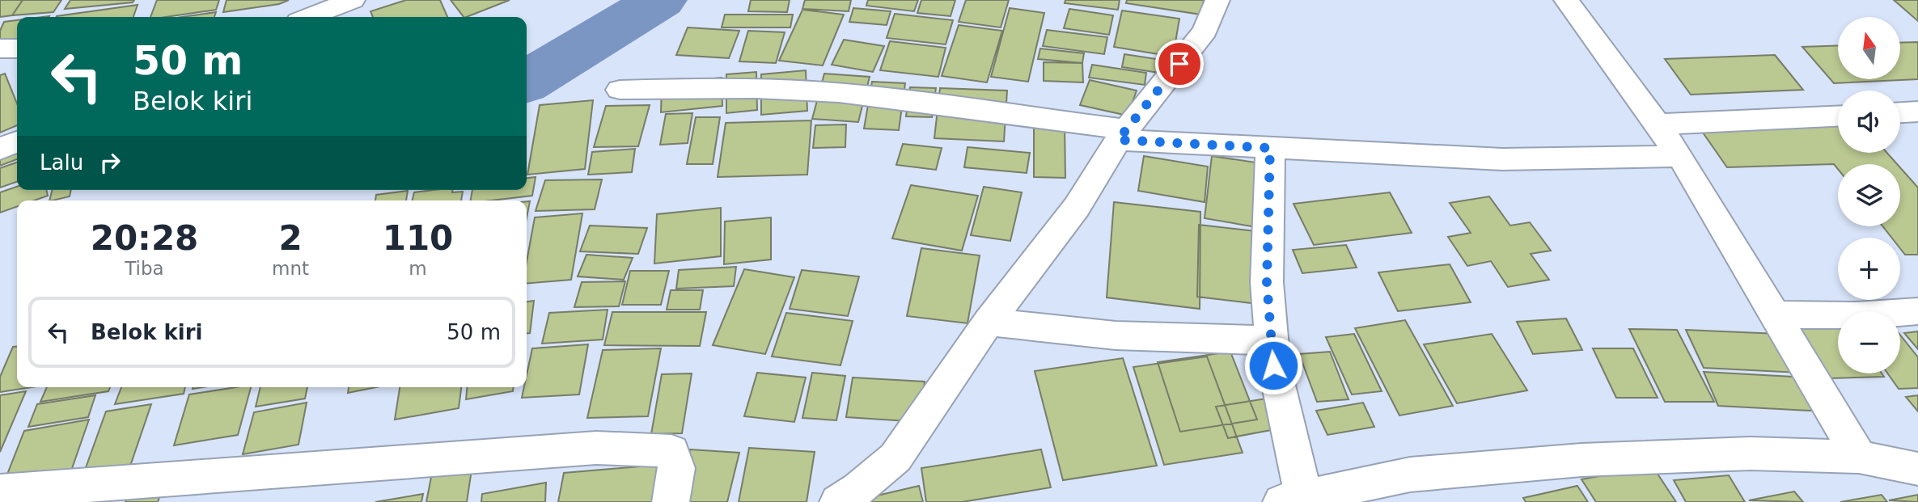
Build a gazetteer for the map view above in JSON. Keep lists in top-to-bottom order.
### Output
{
  "north": "top",
  "page": {
    "map_buttons": ["+", "−"],
    "turn": ["50 m", "Belok kiri"],
    "then": "Lalu",
    "eta": [
      "20:28",
      "Tiba",
      "2",
      "mnt",
      "110",
      "m"
    ],
    "list": [
      {
        "name": "Belok kiri",
        "value": "50 m"
      }
    ]
  }
}
